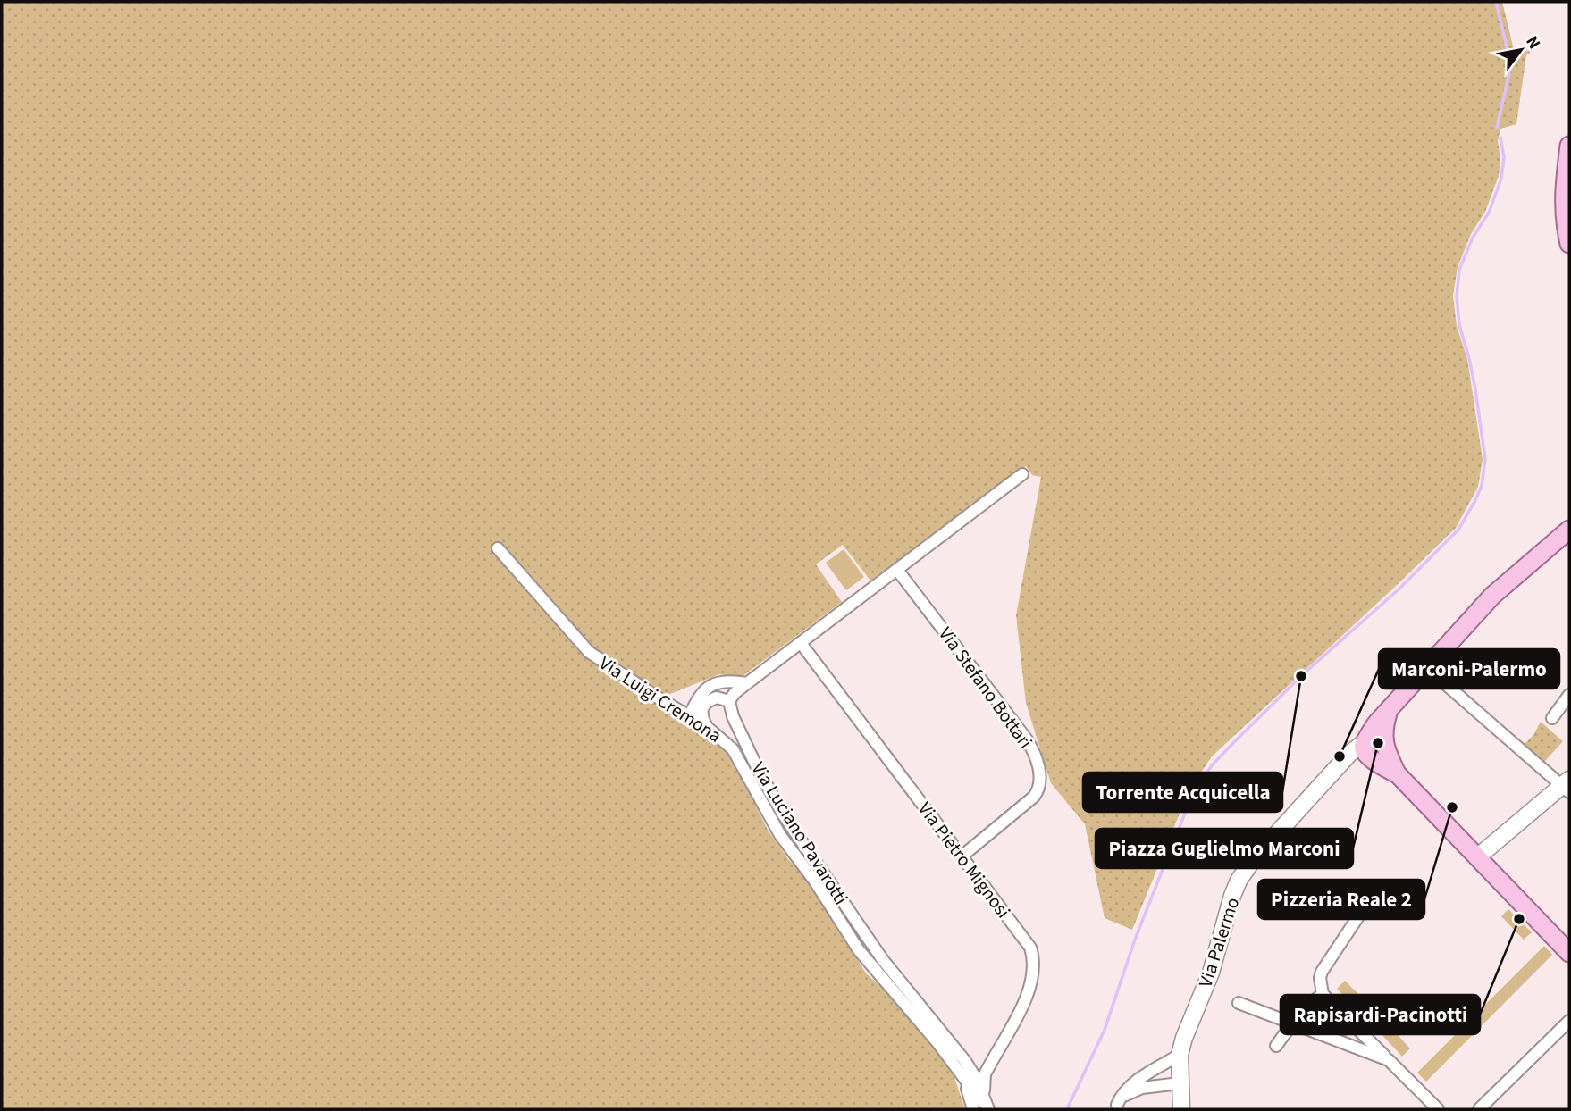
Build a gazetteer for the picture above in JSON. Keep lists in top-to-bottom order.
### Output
{
  "streets": {
    "main road": ["Via Palermo"],
    "street": [
      "Via Stefano Bottari",
      "Via Luigi Cremona",
      "Via Luciano Pavarotti",
      "Via Pietro Mignosi"
    ]
  },
  "crossings": [
    ["Via Stefano Bottari", "Via Pietro Mignosi"],
    ["Via Luciano Pavarotti", "Via Pietro Mignosi"]
  ],
  "places": [
    "Torrente Acquicella",
    "Piazza Guglielmo Marconi",
    "Marconi-Palermo",
    "Pizzeria Reale 2",
    "Rapisardi-Pacinotti"
  ],
  "north": "top right"
}
